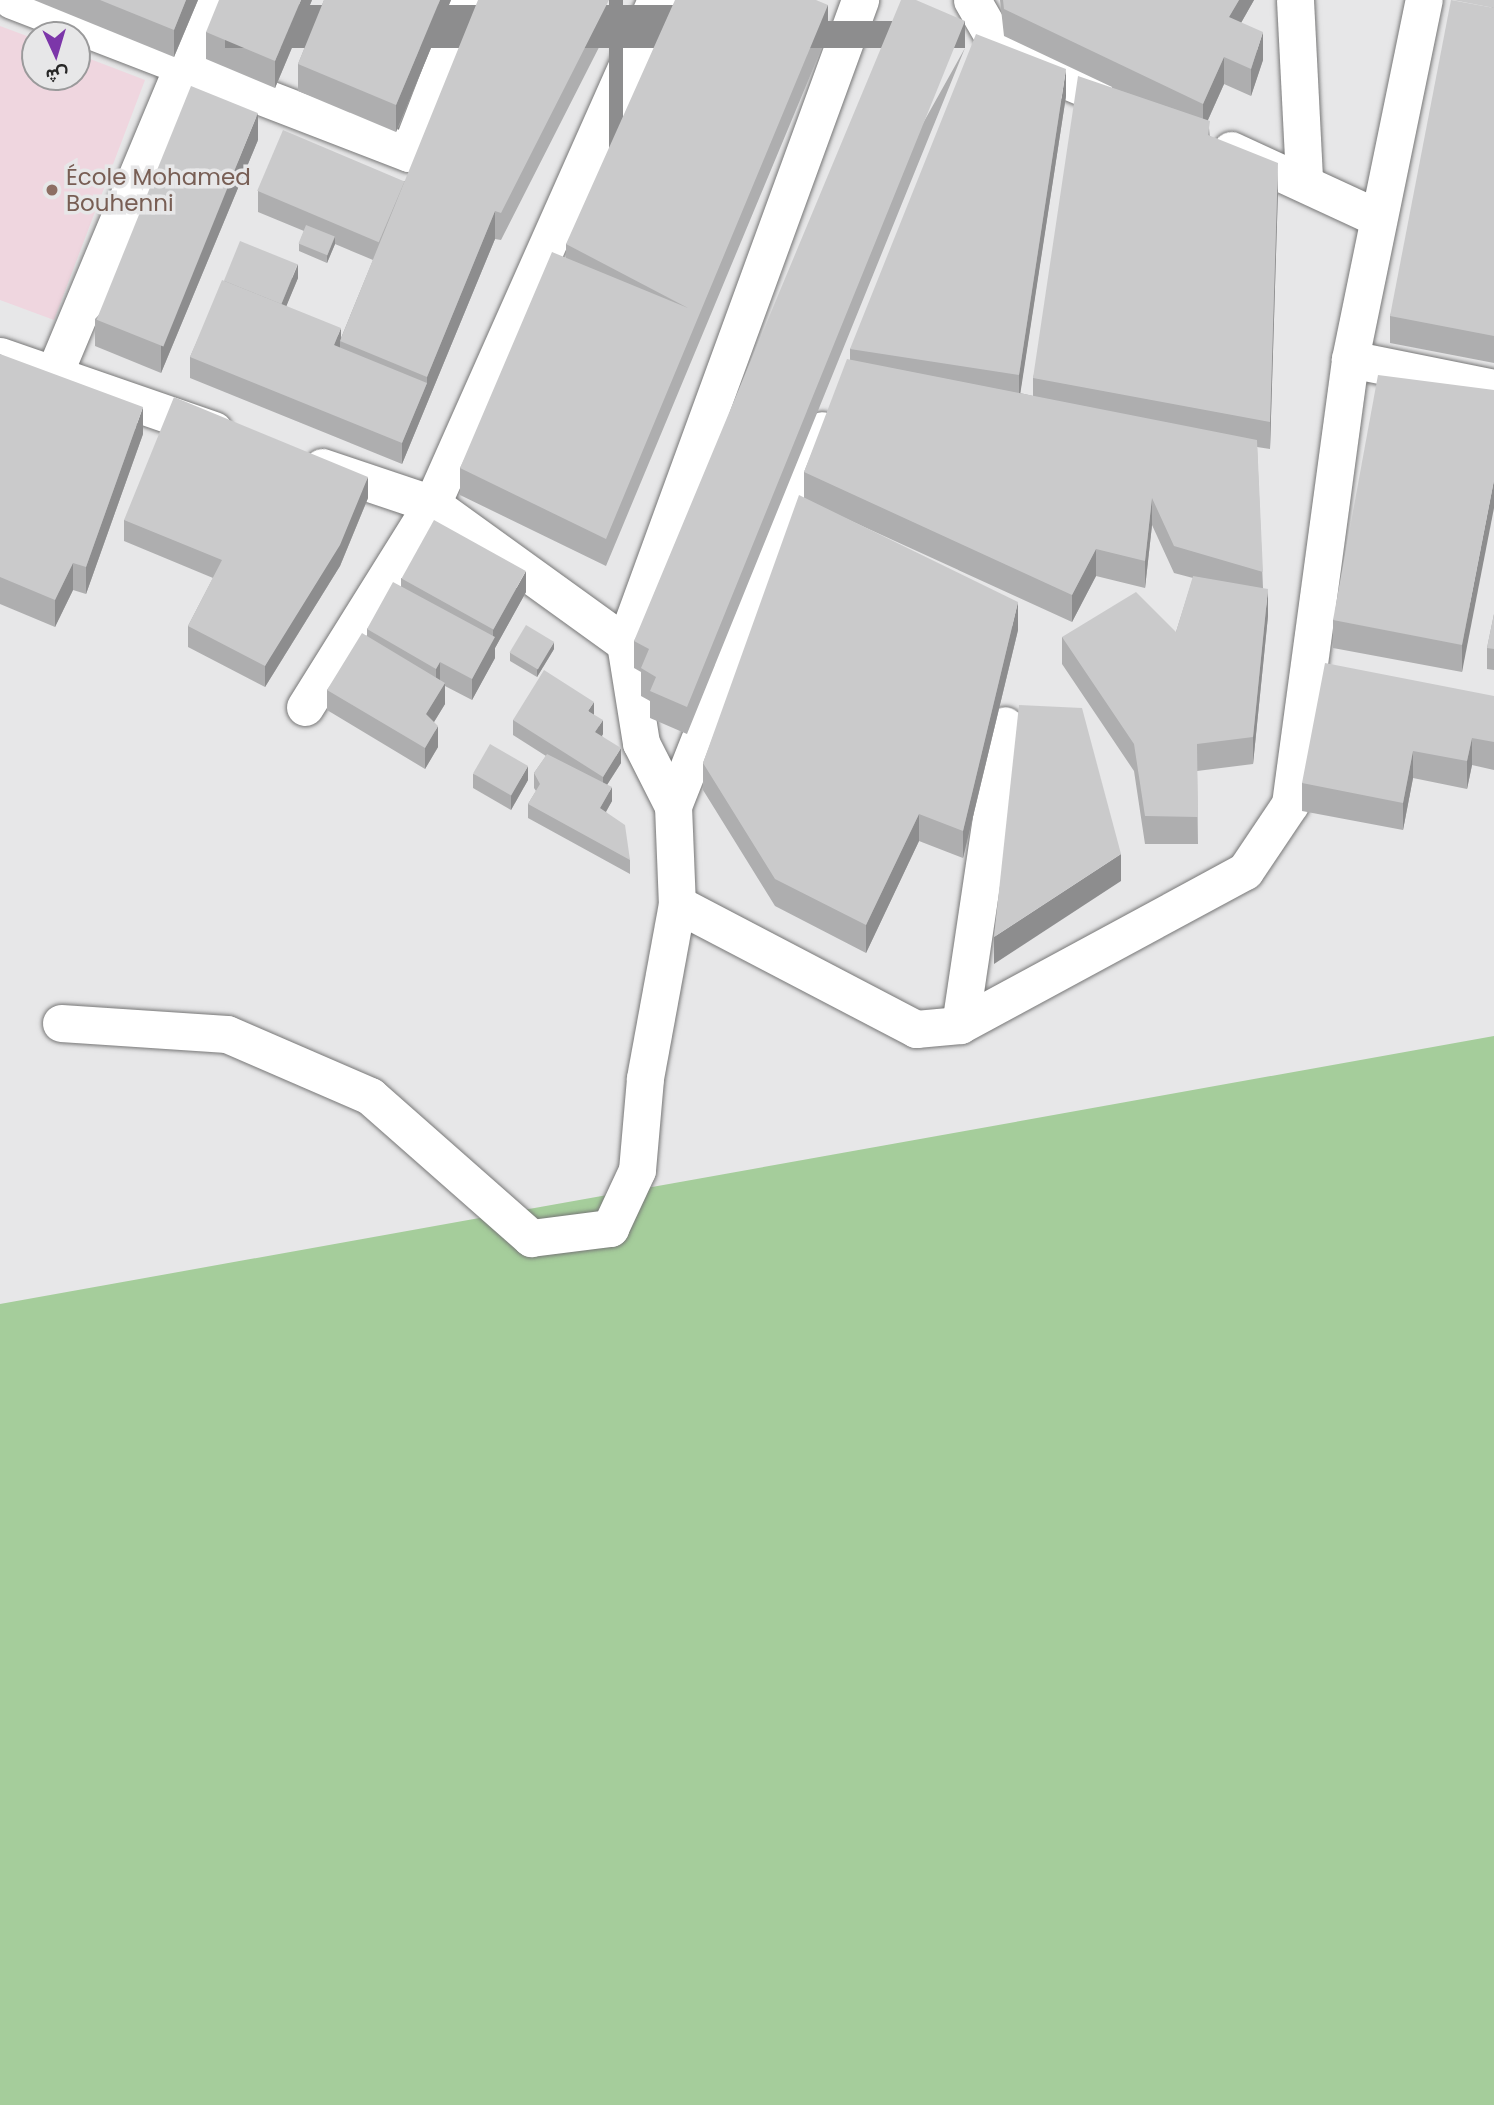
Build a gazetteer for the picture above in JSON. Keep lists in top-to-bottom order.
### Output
{
  "places": ["École Mohamed Bouhenni"],
  "north": "bottom"
}
